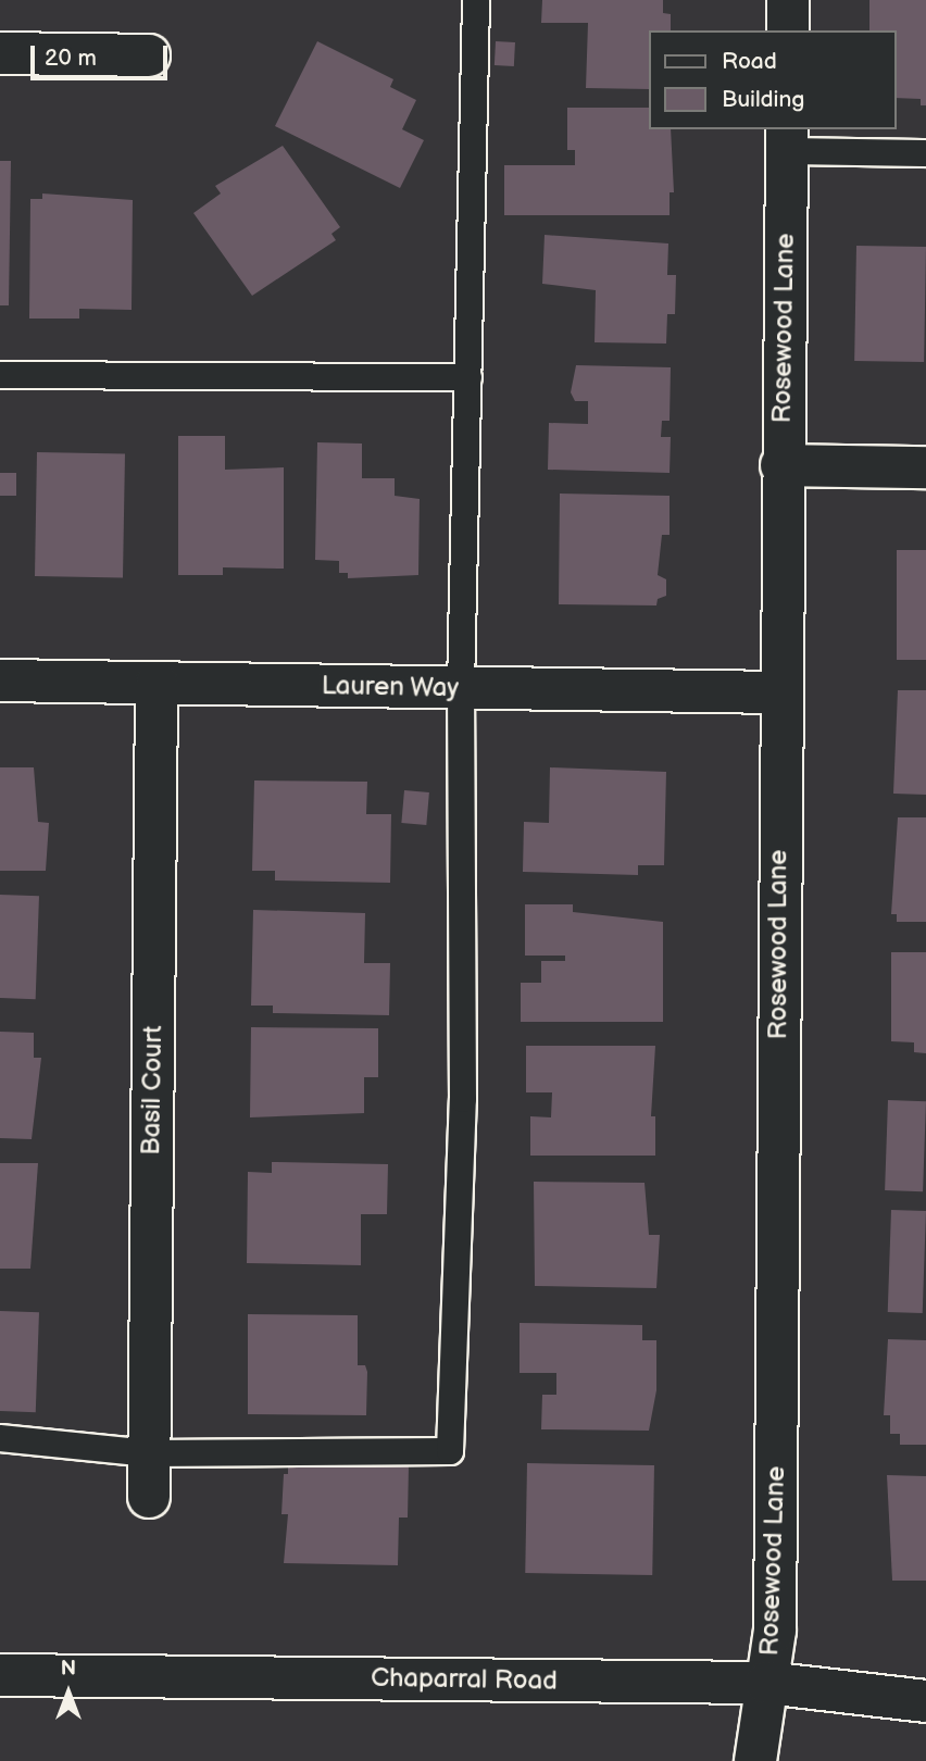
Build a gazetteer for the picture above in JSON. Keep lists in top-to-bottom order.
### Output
{
  "streets": {
    "street": [
      "Rosewood Lane",
      "Lauren Way",
      "Basil Court",
      "Chaparral Road"
    ]
  },
  "crossings": [
    ["Rosewood Lane", "Lauren Way"],
    ["Rosewood Lane", "Chaparral Road"],
    ["Lauren Way", "Basil Court"]
  ],
  "legend": ["Road", "Building"],
  "scale_bar": "20 m",
  "north": "top"
}
